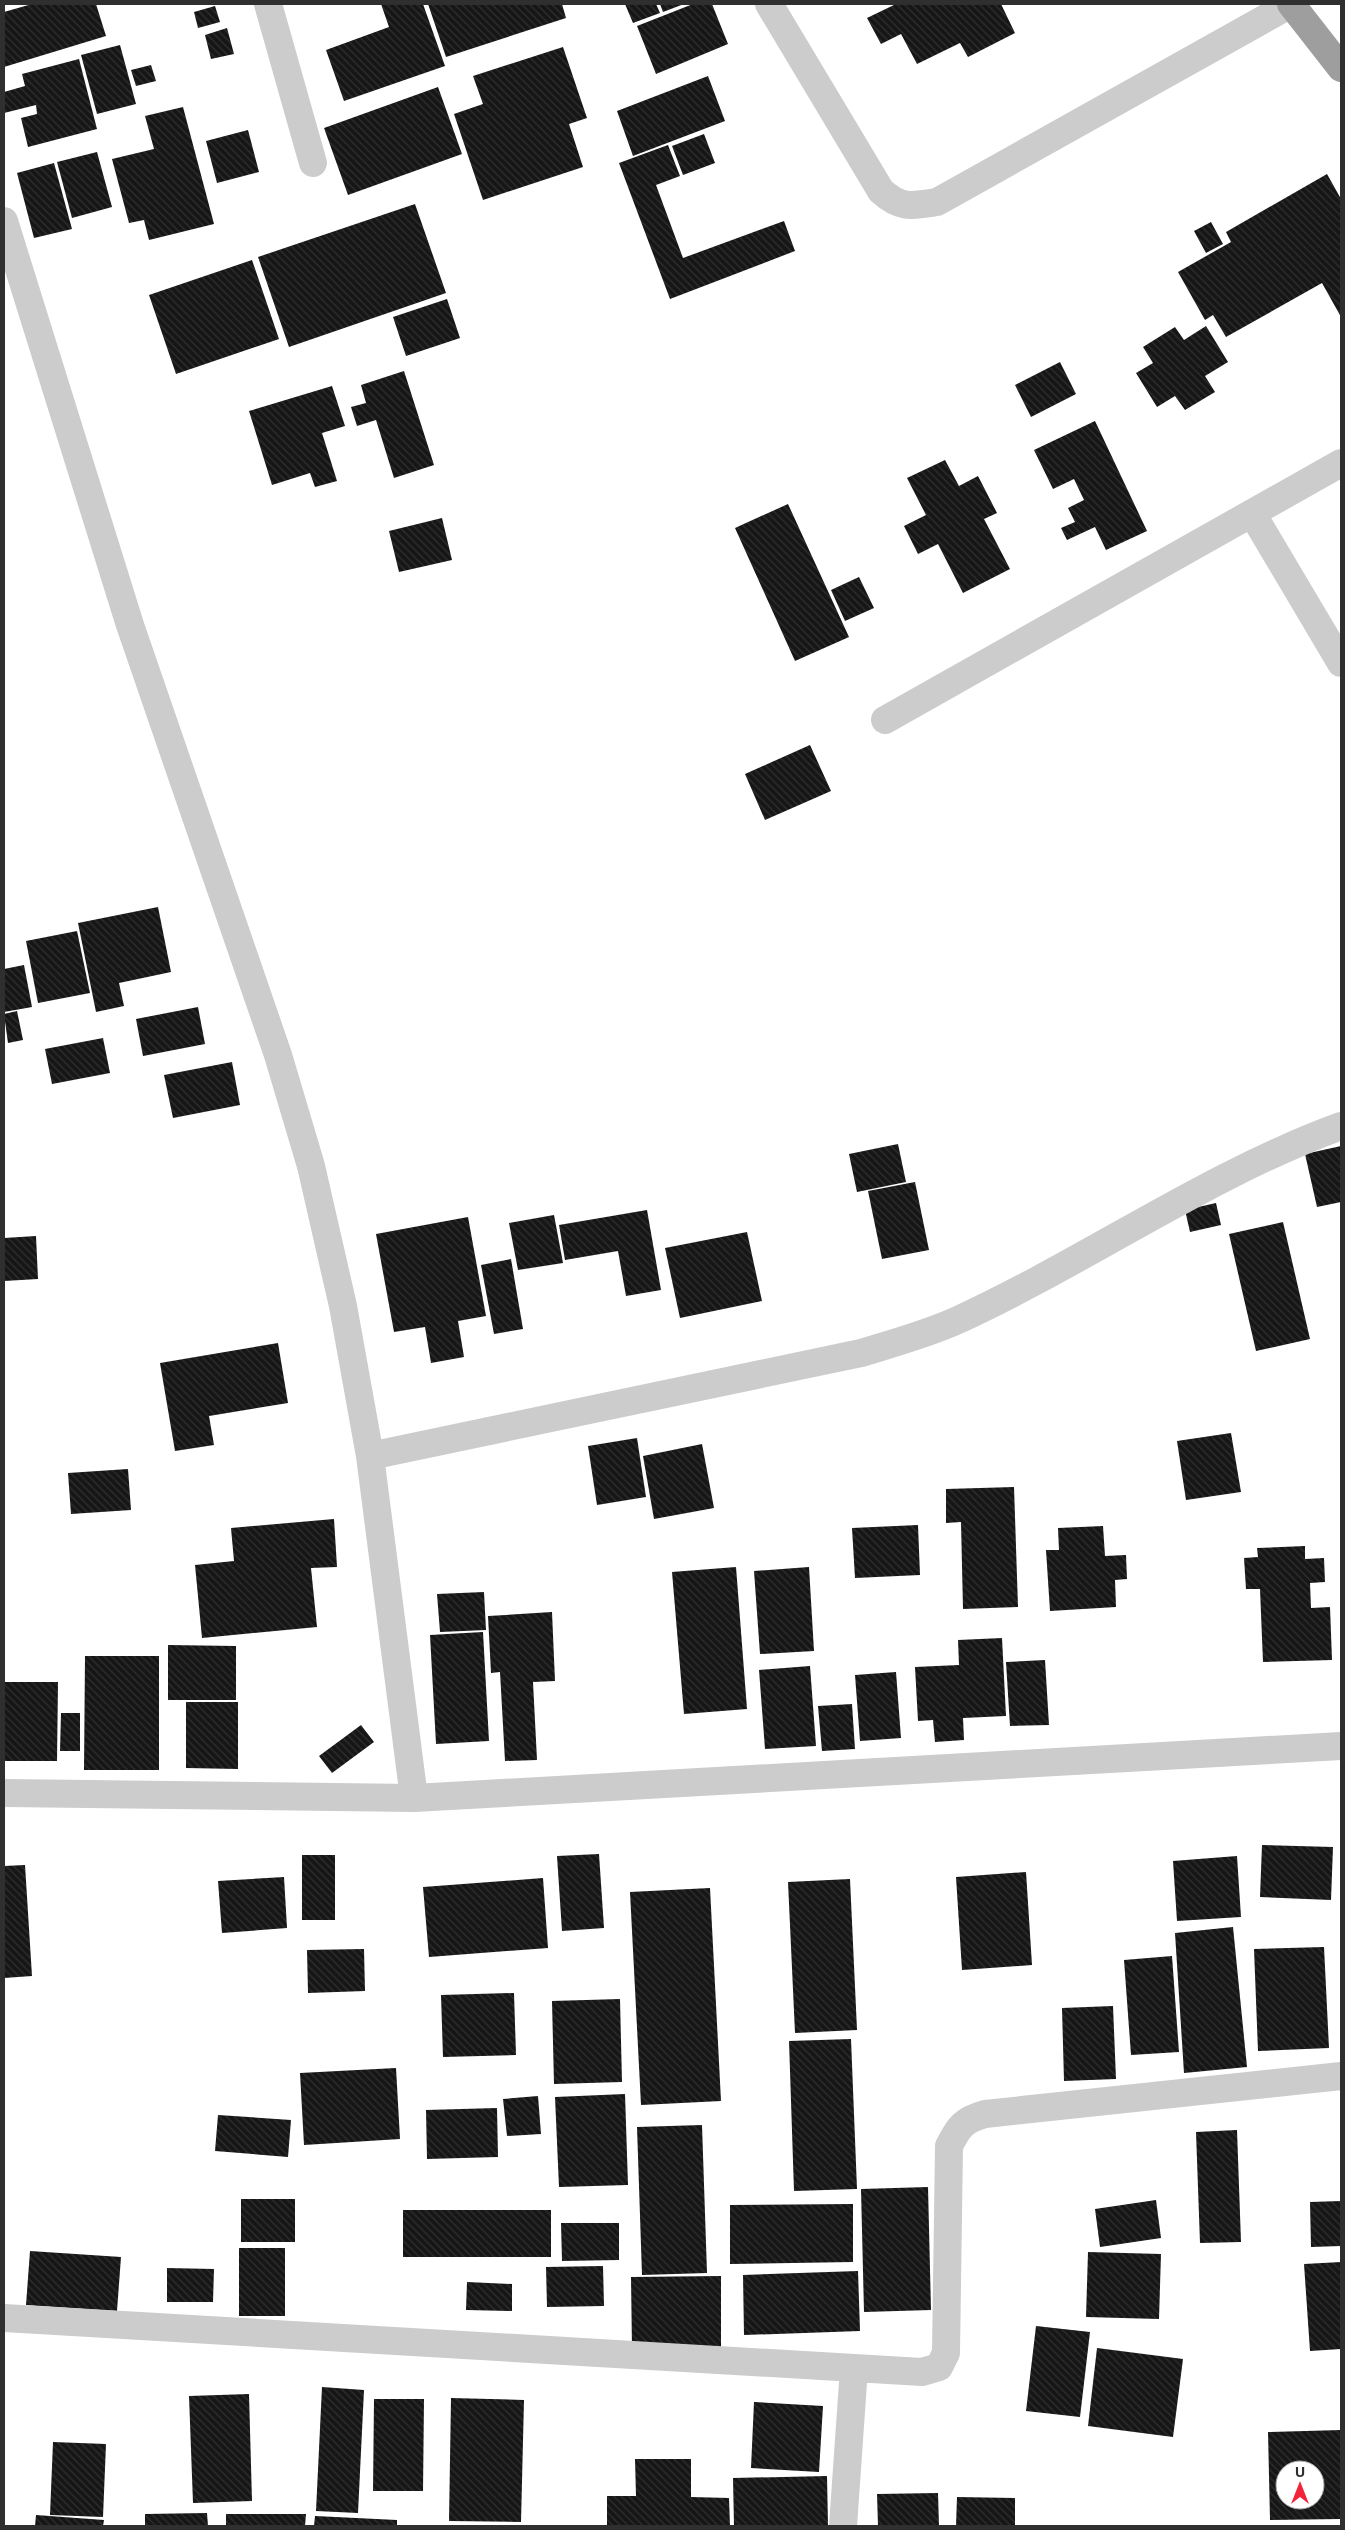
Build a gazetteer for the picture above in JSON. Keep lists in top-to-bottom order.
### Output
{
  "north": "top"
}
